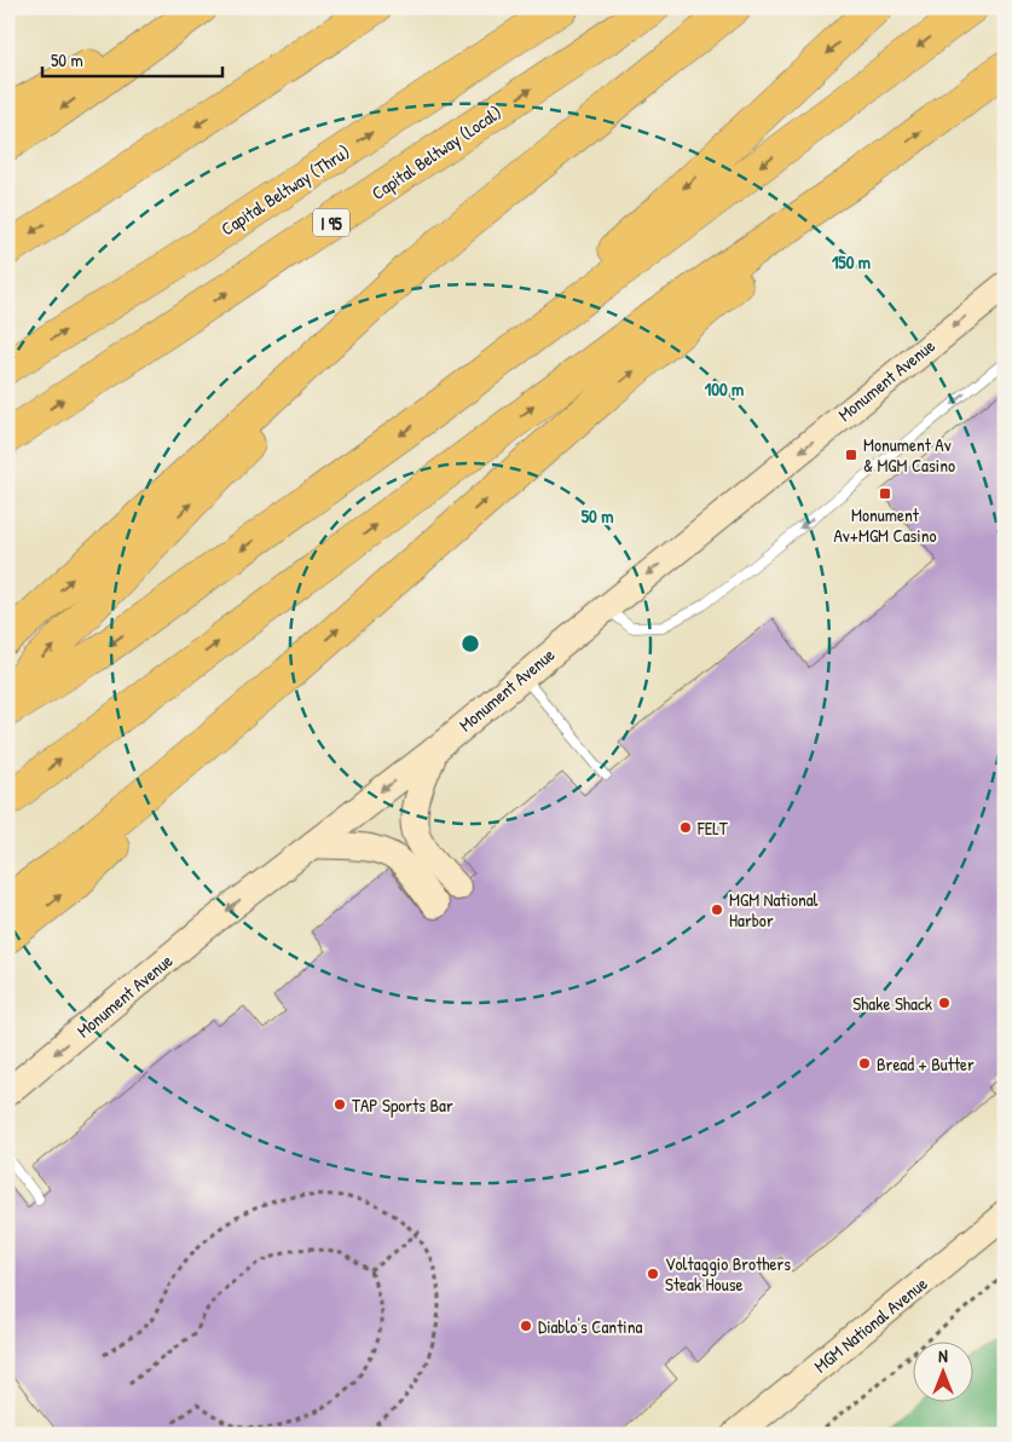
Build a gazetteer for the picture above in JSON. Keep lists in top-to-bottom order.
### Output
{
  "streets": {
    "highway": ["Capital Beltway (Local)", "Capital Beltway (Thru)", "I 95"],
    "main road": ["Monument Avenue", "MGM National Avenue"]
  },
  "one_way": ["Monument Avenue"],
  "places": {
    "transit": ["Monument Av & MGM Casino", "Monument Av+MGM Casino"],
    "other": [
      "FELT",
      "MGM National Harbor",
      "Shake Shack",
      "Bread + Butter",
      "TAP Sports Bar",
      "Voltaggio Brothers Steak House",
      "Diablo's Cantina"
    ]
  },
  "scale_bar": "50 m",
  "north": "top",
  "rings": ["150 m", "100 m", "50 m"]
}
